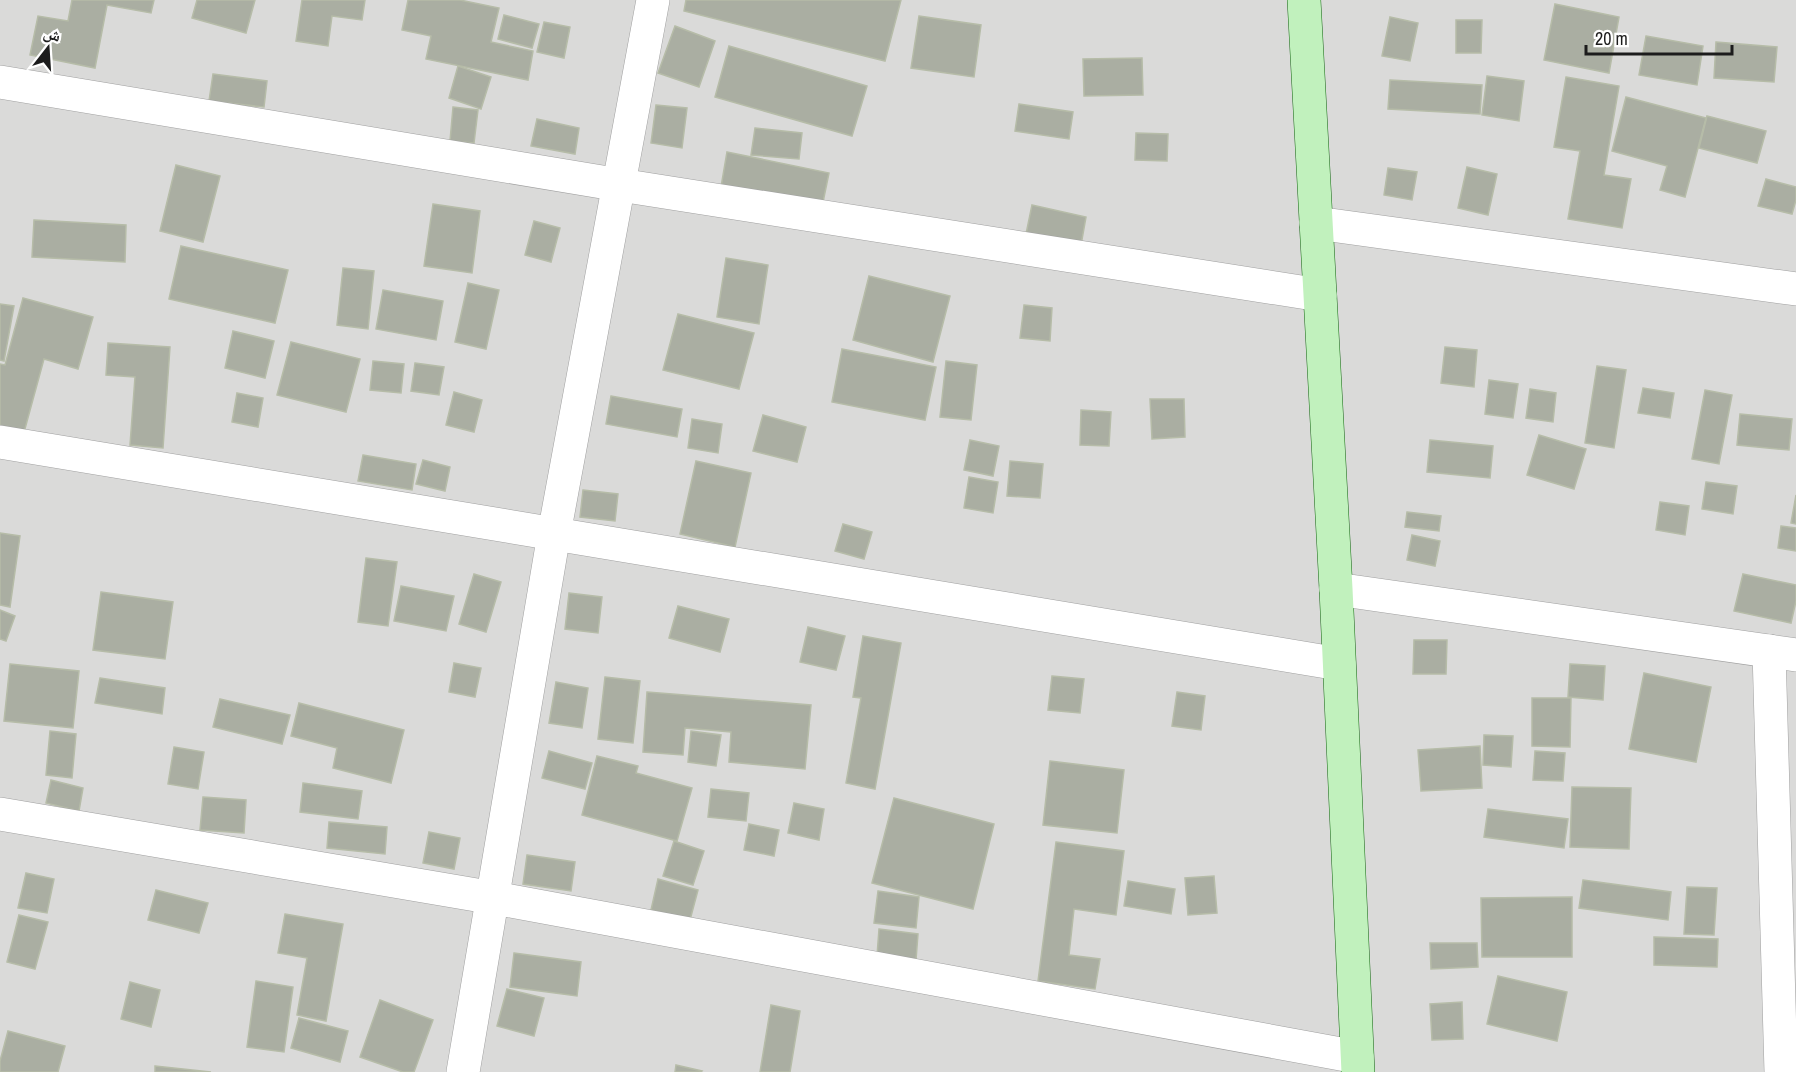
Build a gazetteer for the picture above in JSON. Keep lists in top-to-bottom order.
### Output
{
  "scale_bar": "20 m",
  "north": "top"
}
